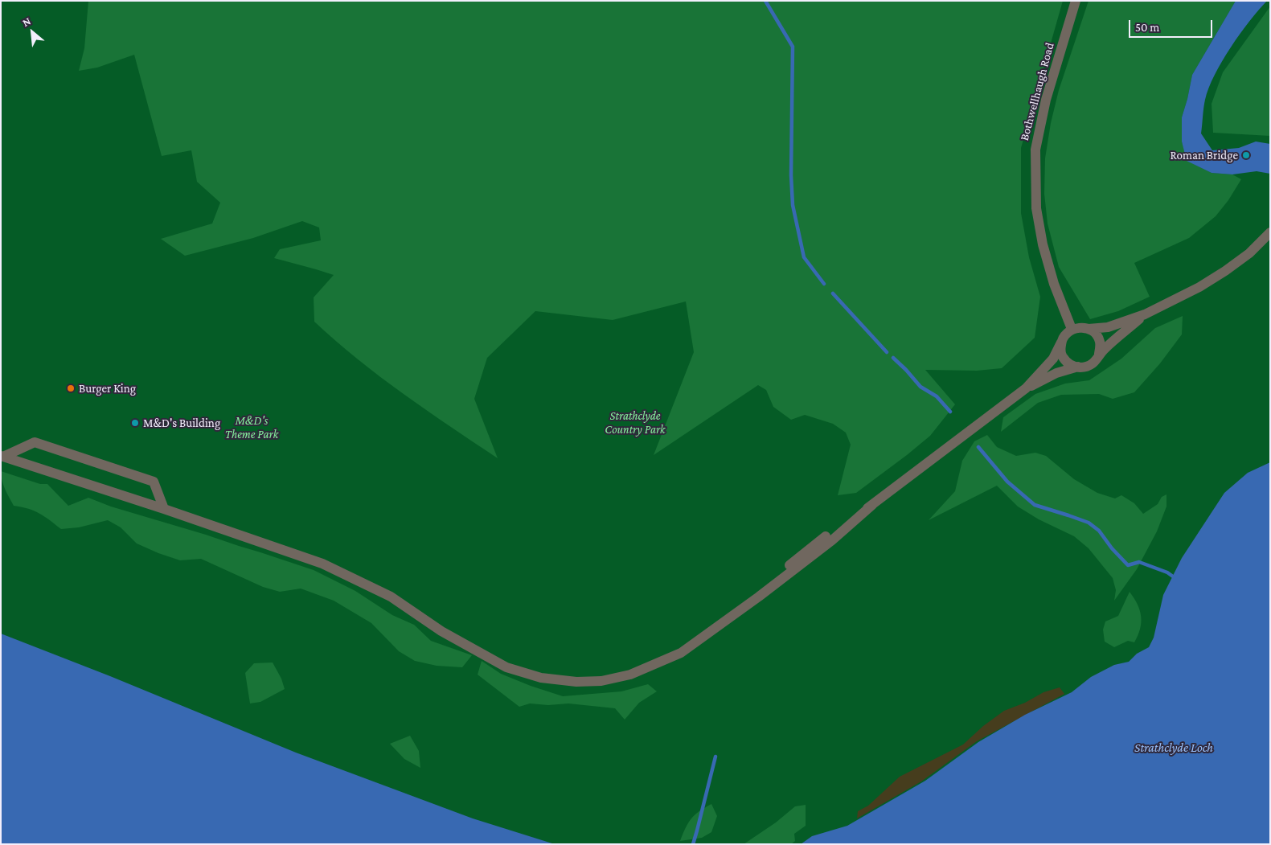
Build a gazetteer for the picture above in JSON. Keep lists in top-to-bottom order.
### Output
{
  "streets": {
    "street": ["Bothwellhaugh Road"]
  },
  "water": ["Strathclyde Loch"],
  "parks": ["Strathclyde Country Park", "M&D's Theme Park"],
  "places": ["Roman Bridge", "Burger King", "M&D's Building"],
  "scale_bar": "50 m",
  "north": "top left"
}
